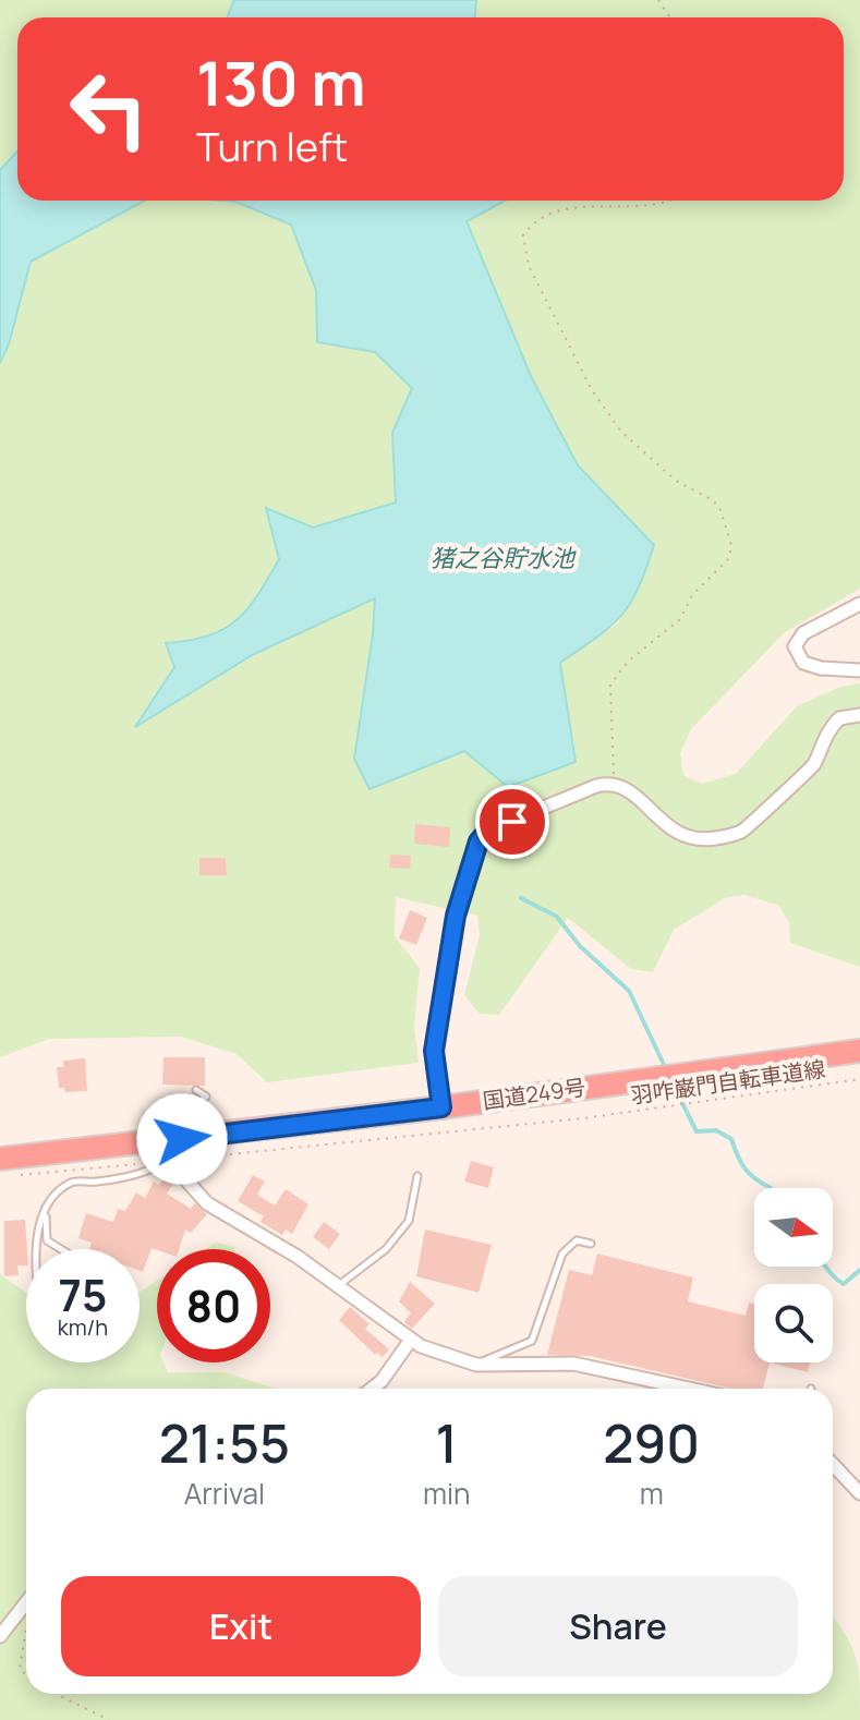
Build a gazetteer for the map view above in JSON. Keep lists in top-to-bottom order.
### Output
{
  "streets": {
    "highway": ["国道249号"],
    "path": ["羽咋巌門自転車道線"]
  },
  "water": ["猪之谷貯水池"],
  "north": "right",
  "page": {
    "turn": ["130 m", "Turn left"],
    "speed": "75 km/h",
    "limit": "80",
    "eta": [
      "21:55",
      "Arrival",
      "1",
      "min",
      "290",
      "m"
    ],
    "buttons": ["Exit", "Share"]
  }
}
